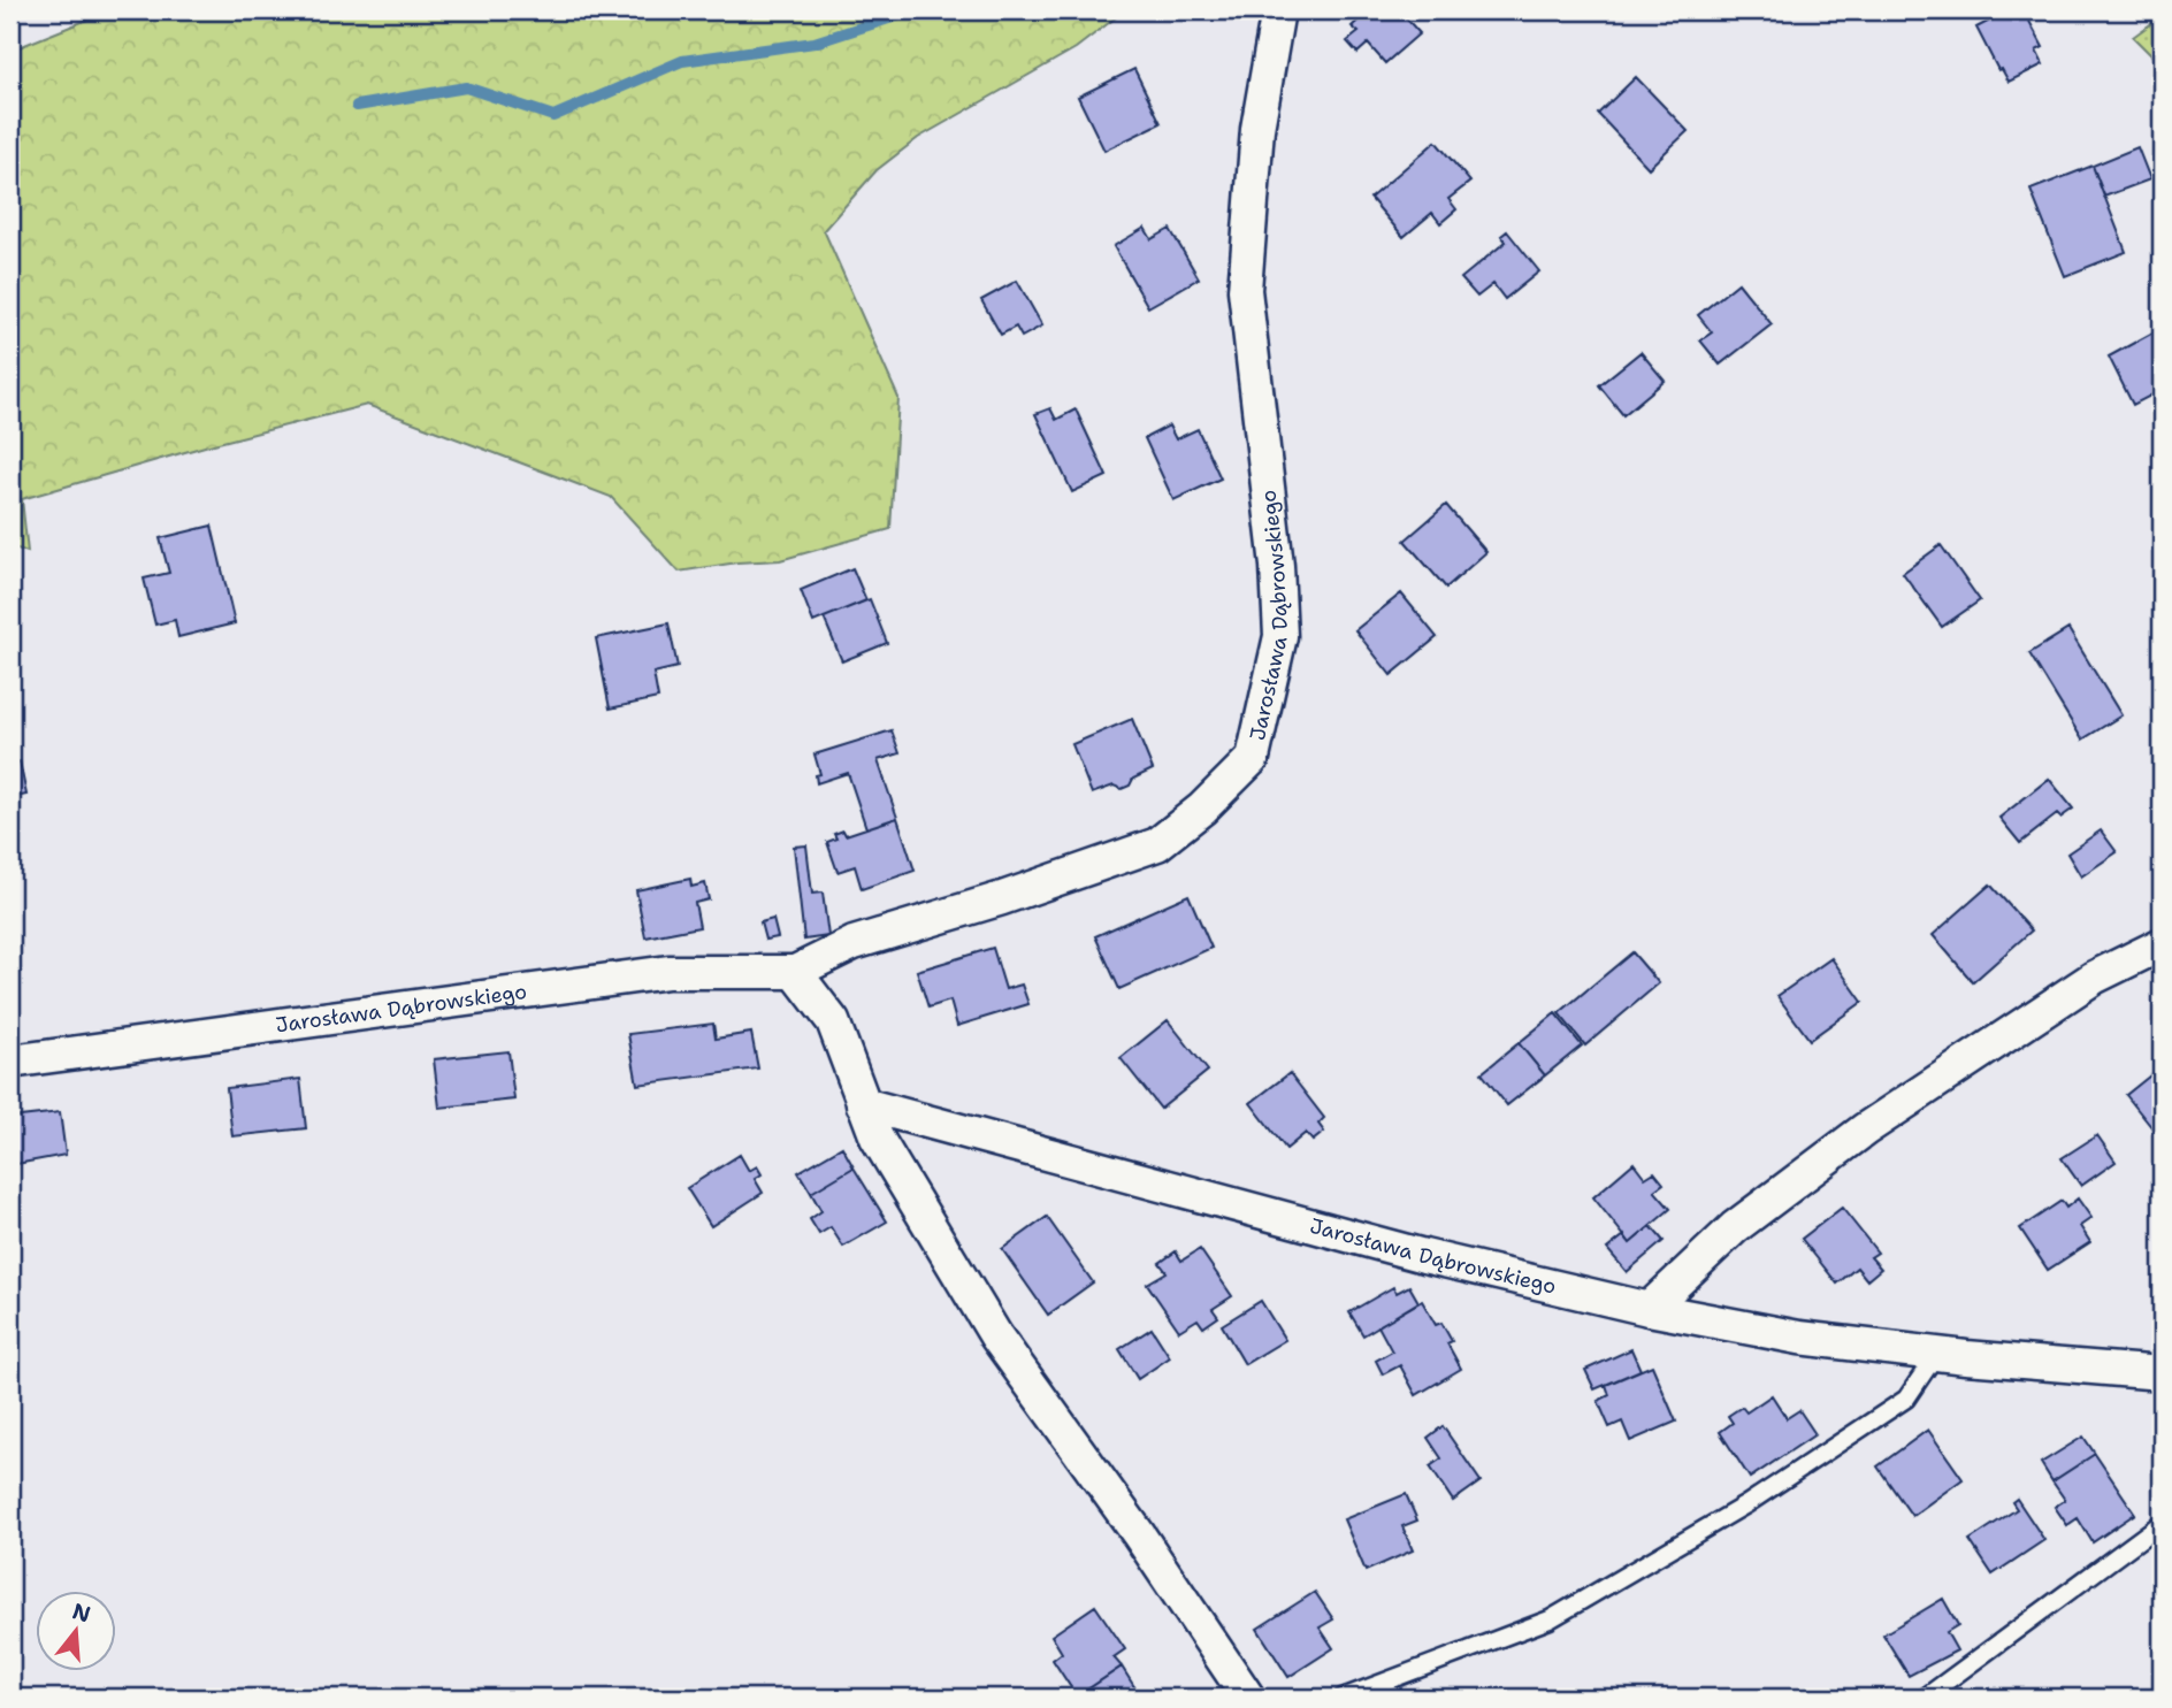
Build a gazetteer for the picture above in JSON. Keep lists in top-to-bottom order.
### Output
{
  "streets": {
    "street": ["Jarosława Dąbrowskiego"]
  },
  "north": "top"
}
